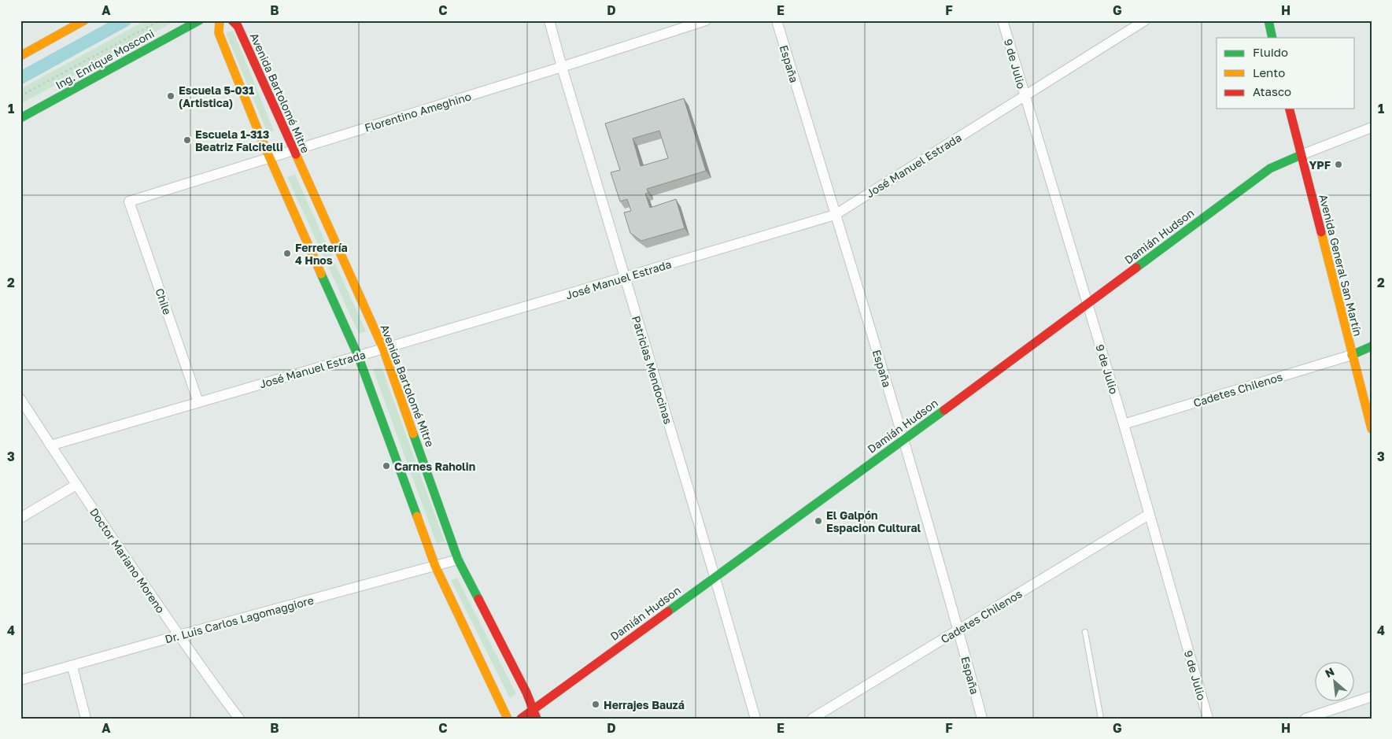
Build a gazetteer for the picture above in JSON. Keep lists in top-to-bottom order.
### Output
{
  "streets": {
    "street": [
      "Ing. Enrique Mosconi",
      "España",
      "9 de Julio",
      "Avenida Bartolomé Mitre",
      "Florentino Ameghino",
      "José Manuel Estrada",
      "Damián Hudson",
      "Avenida General San Martín",
      "Chile",
      "Patricias Mendocinas",
      "Cadetes Chilenos",
      "Doctor Mariano Moreno",
      "Dr. Luis Carlos Lagomaggiore"
    ]
  },
  "crossings": [
    ["España", "José Manuel Estrada"],
    ["España", "Damián Hudson"],
    ["España", "Cadetes Chilenos"],
    ["9 de Julio", "José Manuel Estrada"],
    ["9 de Julio", "Damián Hudson"],
    ["9 de Julio", "Cadetes Chilenos"],
    ["Avenida Bartolomé Mitre", "Florentino Ameghino"],
    ["Avenida Bartolomé Mitre", "José Manuel Estrada"],
    ["Avenida Bartolomé Mitre", "Damián Hudson"],
    ["Avenida Bartolomé Mitre", "Dr. Luis Carlos Lagomaggiore"],
    ["Florentino Ameghino", "Chile"],
    ["Florentino Ameghino", "Patricias Mendocinas"],
    ["José Manuel Estrada", "Chile"],
    ["José Manuel Estrada", "Patricias Mendocinas"],
    ["José Manuel Estrada", "Doctor Mariano Moreno"],
    ["Damián Hudson", "Avenida General San Martín"],
    ["Damián Hudson", "Patricias Mendocinas"],
    ["Avenida General San Martín", "Cadetes Chilenos"],
    ["Doctor Mariano Moreno", "Dr. Luis Carlos Lagomaggiore"]
  ],
  "places": [
    "Escuela 5-031 (Artistica)",
    "Escuela 1-313 Beatriz Falcitelli",
    "YPF",
    "Ferretería 4 Hnos",
    "Carnes Raholin",
    "El Galpón Espacion Cultural",
    "Herrajes Bauzá"
  ],
  "legend": ["Fluido", "Lento", "Atasco"],
  "north": "top left",
  "grid": {
    "columns": [
      "A",
      "B",
      "C",
      "D",
      "E",
      "F",
      "G",
      "H"
    ],
    "rows": [
      "1",
      "2",
      "3",
      "4"
    ]
  }
}
